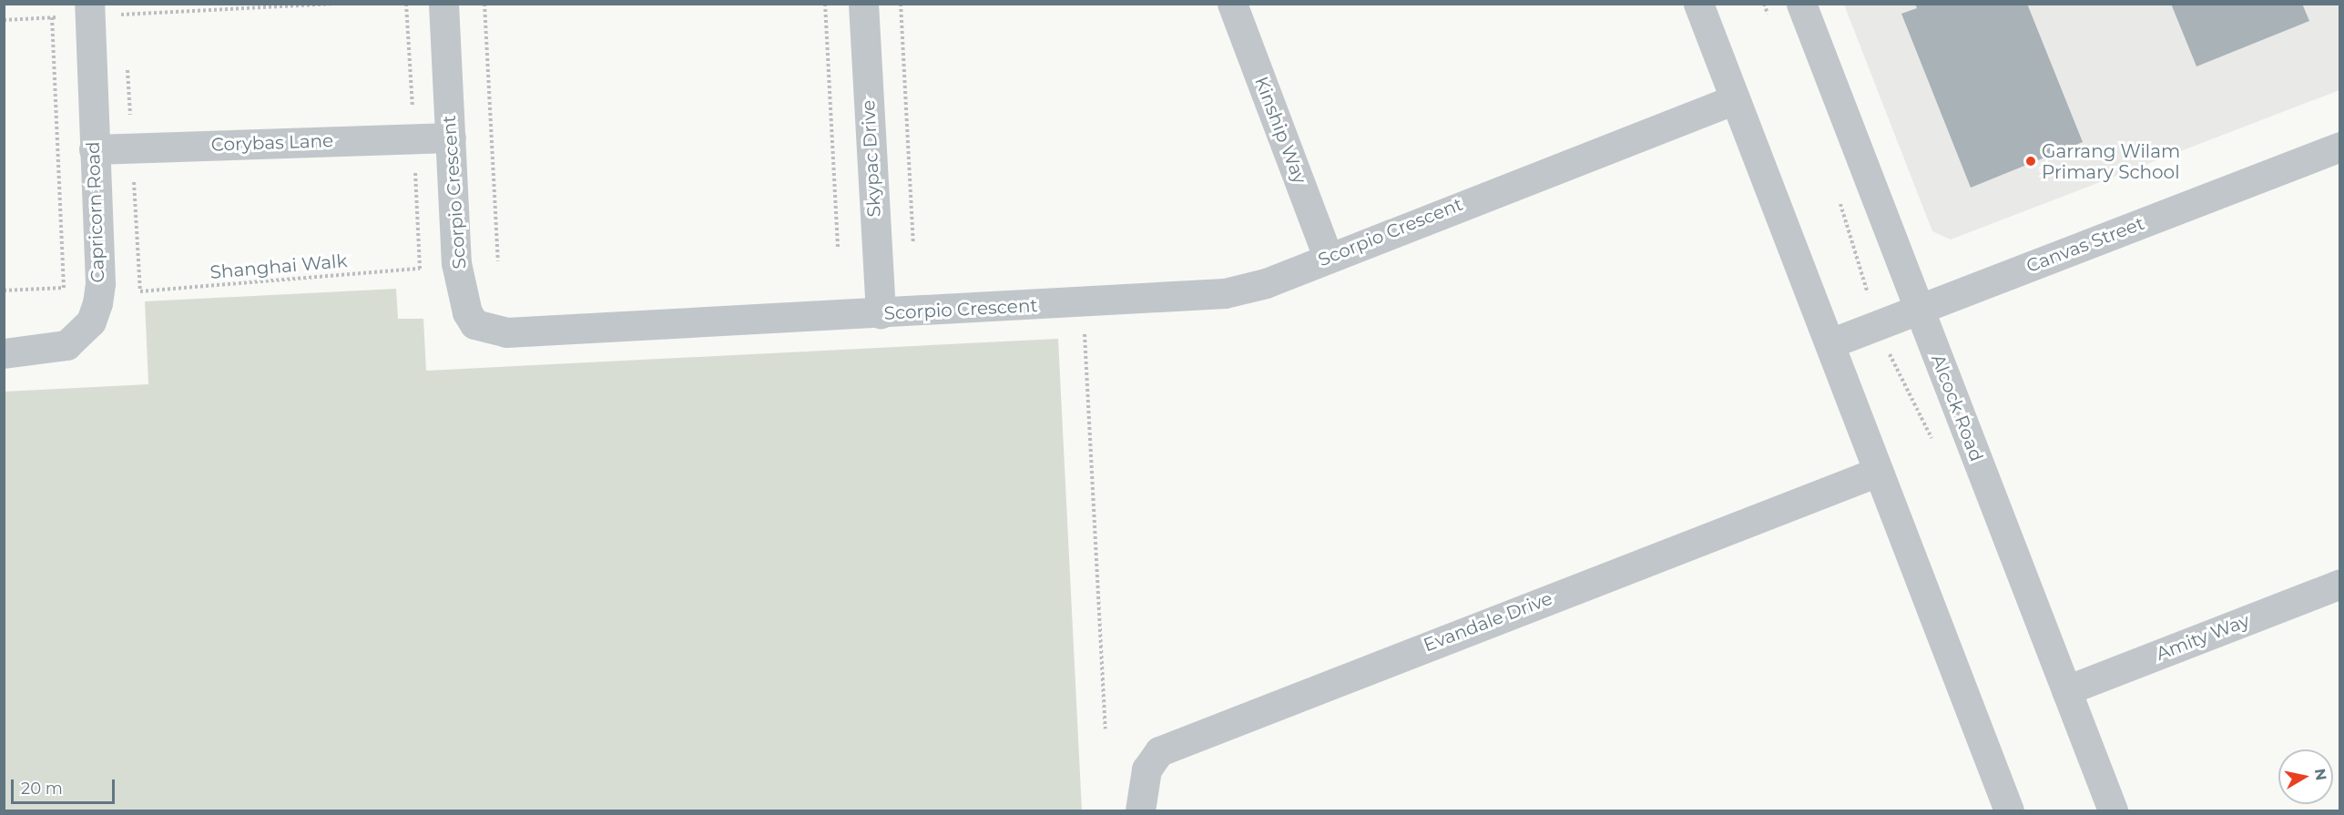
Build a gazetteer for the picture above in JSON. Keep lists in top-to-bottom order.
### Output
{
  "streets": {
    "street": [
      "Kinship Way",
      "Corybas Lane",
      "Skypac Drive",
      "Scorpio Crescent",
      "Capricorn Road",
      "Canvas Street",
      "Alcock Road",
      "Evandale Drive",
      "Amity Way"
    ],
    "path": ["Shanghai Walk"]
  },
  "crossings": [
    ["Kinship Way", "Scorpio Crescent"],
    ["Corybas Lane", "Scorpio Crescent"],
    ["Corybas Lane", "Capricorn Road"],
    ["Skypac Drive", "Scorpio Crescent"],
    ["Canvas Street", "Alcock Road"],
    ["Alcock Road", "Amity Way"]
  ],
  "places": ["Garrang Wilam Primary School"],
  "scale_bar": "20 m",
  "north": "right"
}
